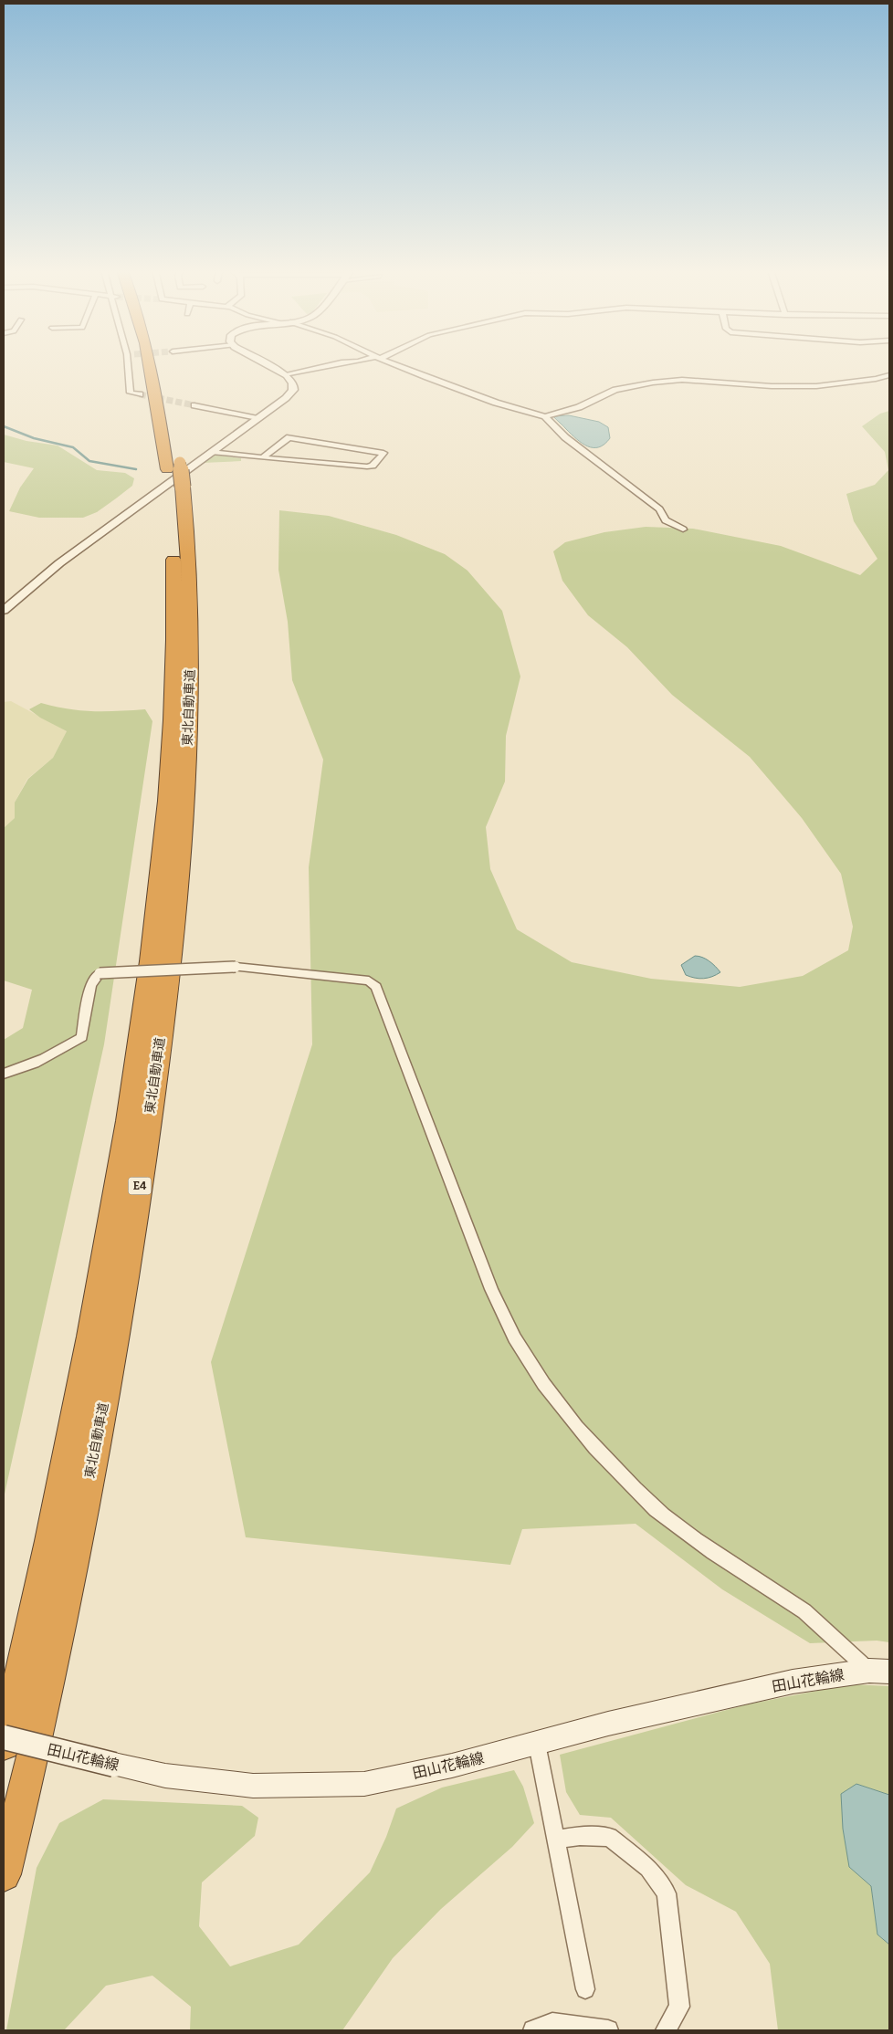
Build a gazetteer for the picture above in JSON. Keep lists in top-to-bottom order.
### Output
{
  "streets": {
    "highway": ["東北自動車道", "E4"],
    "main road": ["田山花輪線"]
  }
}
